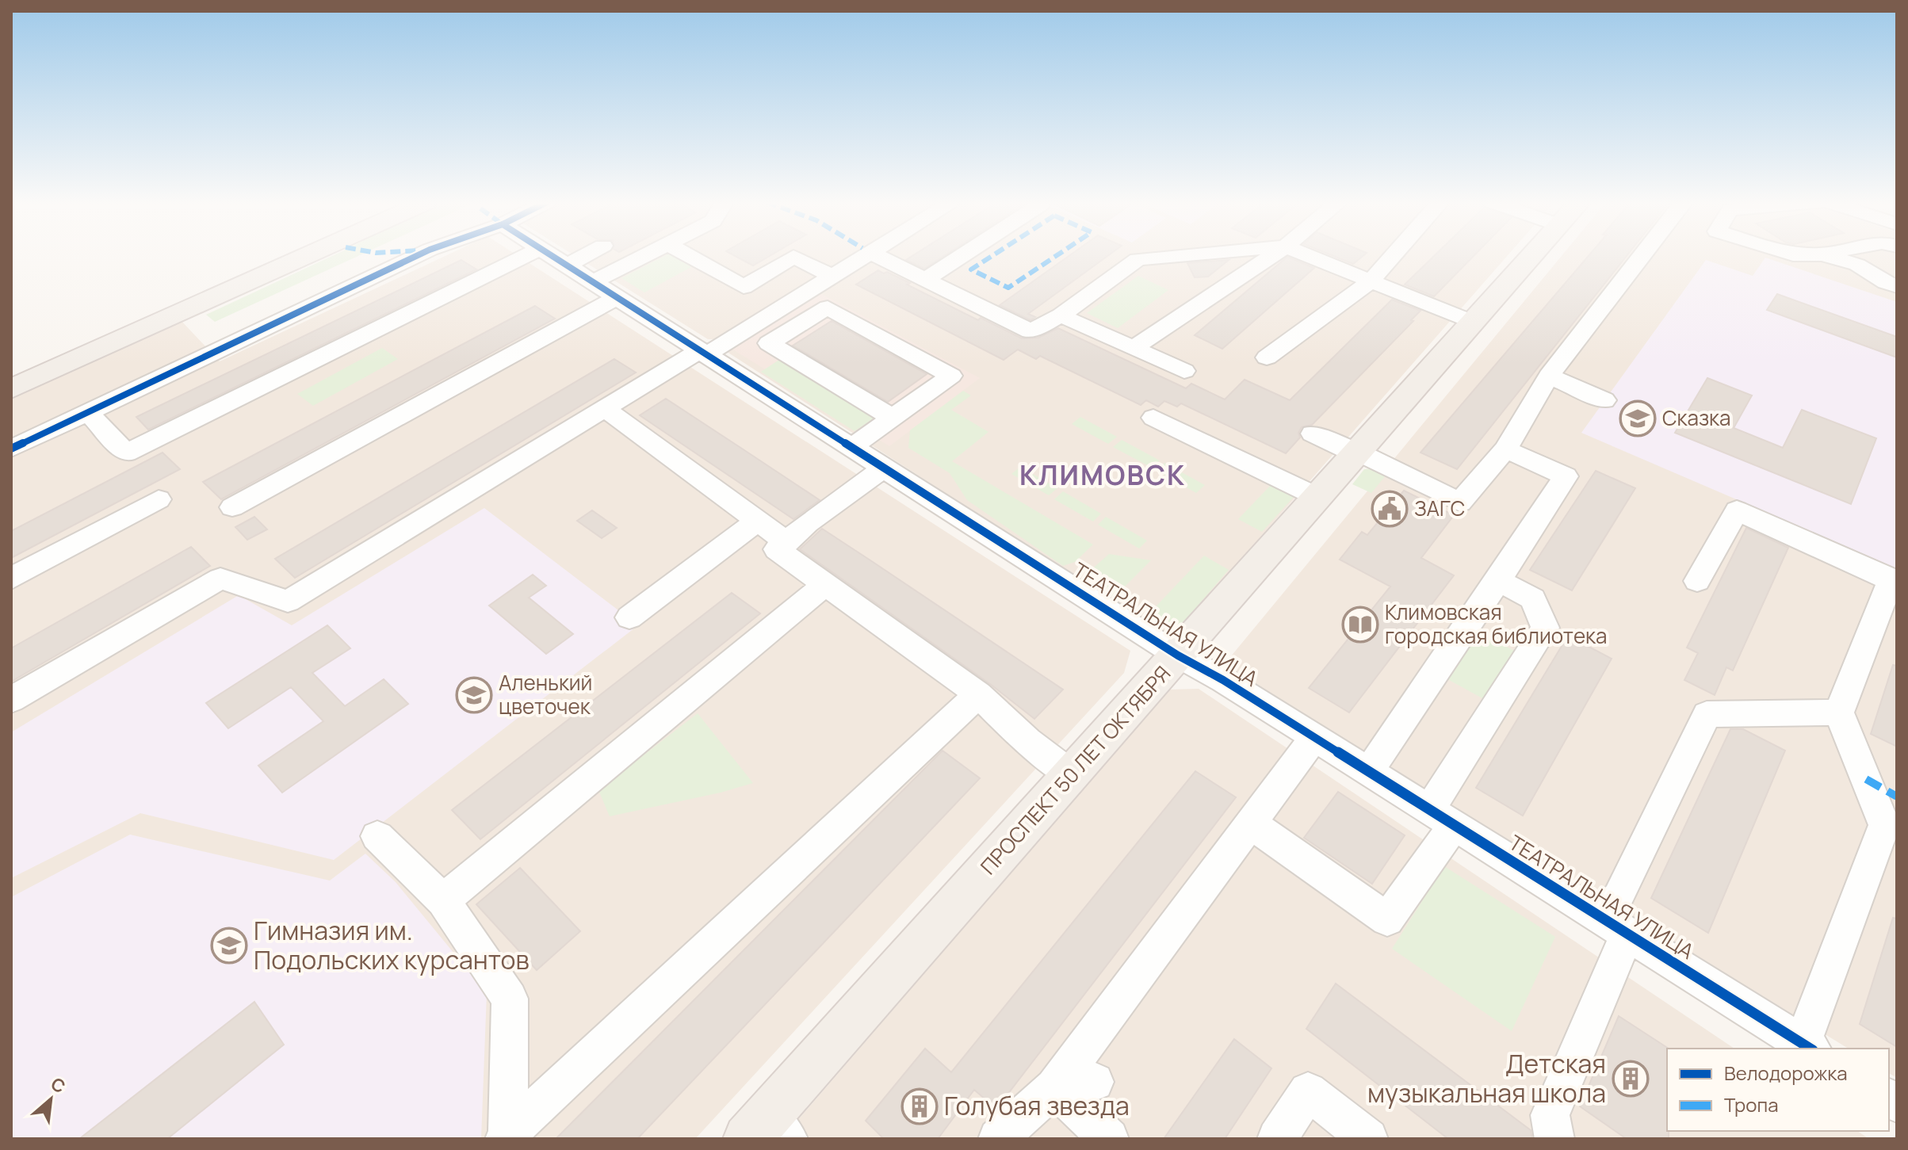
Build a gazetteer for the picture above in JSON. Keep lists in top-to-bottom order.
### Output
{
  "streets": {
    "main road": ["ПРОСПЕКТ 50 ЛЕТ ОКТЯБРЯ"],
    "street": ["ТЕАТРАЛЬНАЯ УЛИЦА"]
  },
  "crossings": [
    ["ТЕАТРАЛЬНАЯ УЛИЦА", "ПРОСПЕКТ 50 ЛЕТ ОКТЯБРЯ"]
  ],
  "districts": ["КЛИМОВСК"],
  "places": {
    "school or university": ["Сказка", "Аленький цветочек", "Гимназия им. Подольских курсантов"],
    "public building": ["ЗАГС"],
    "library": ["Климовская городская библиотека"],
    "building": ["Детская музыкальная школа", "Голубая звезда"]
  },
  "legend": ["Велодорожка", "Тропа"],
  "north": "top right"
}
